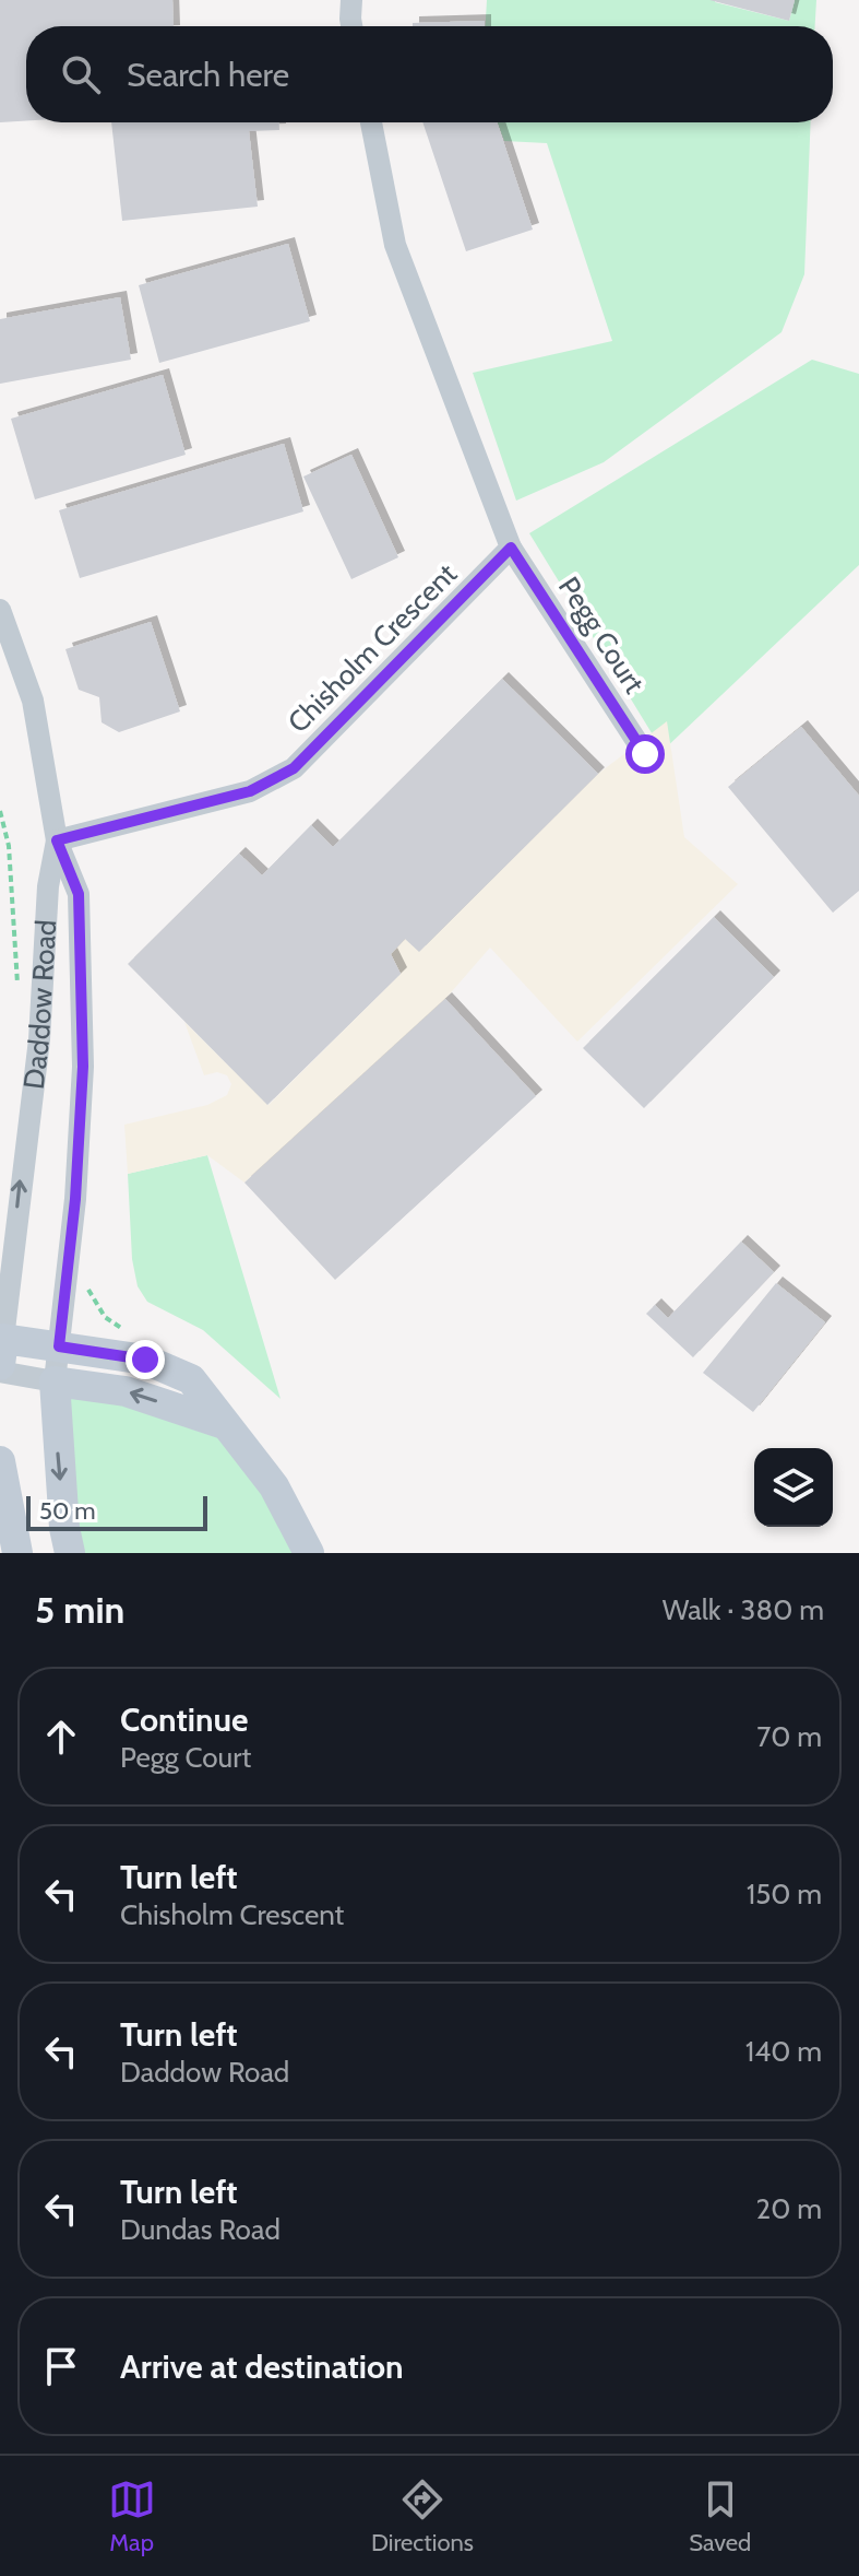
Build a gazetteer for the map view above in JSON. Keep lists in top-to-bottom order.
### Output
{
  "streets": {
    "main road": ["Daddow Road"],
    "street": ["Pegg Court", "Chisholm Crescent"]
  },
  "crossings": [
    ["Pegg Court", "Chisholm Crescent"],
    ["Chisholm Crescent", "Daddow Road"]
  ],
  "scale_bar": "50 m",
  "page": {
    "search": "Search here",
    "scale": "50 m",
    "heading": ["5 min", "Walk · 380 m"],
    "list": [
      ["Continue", "Pegg Court", "70 m"],
      ["Turn left", "Chisholm Crescent", "150 m"],
      ["Turn left", "Daddow Road", "140 m"],
      ["Turn left", "Dundas Road", "20 m"],
      "Arrive at destination"
    ],
    "nav": ["Map", "Directions", "Saved"]
  }
}
